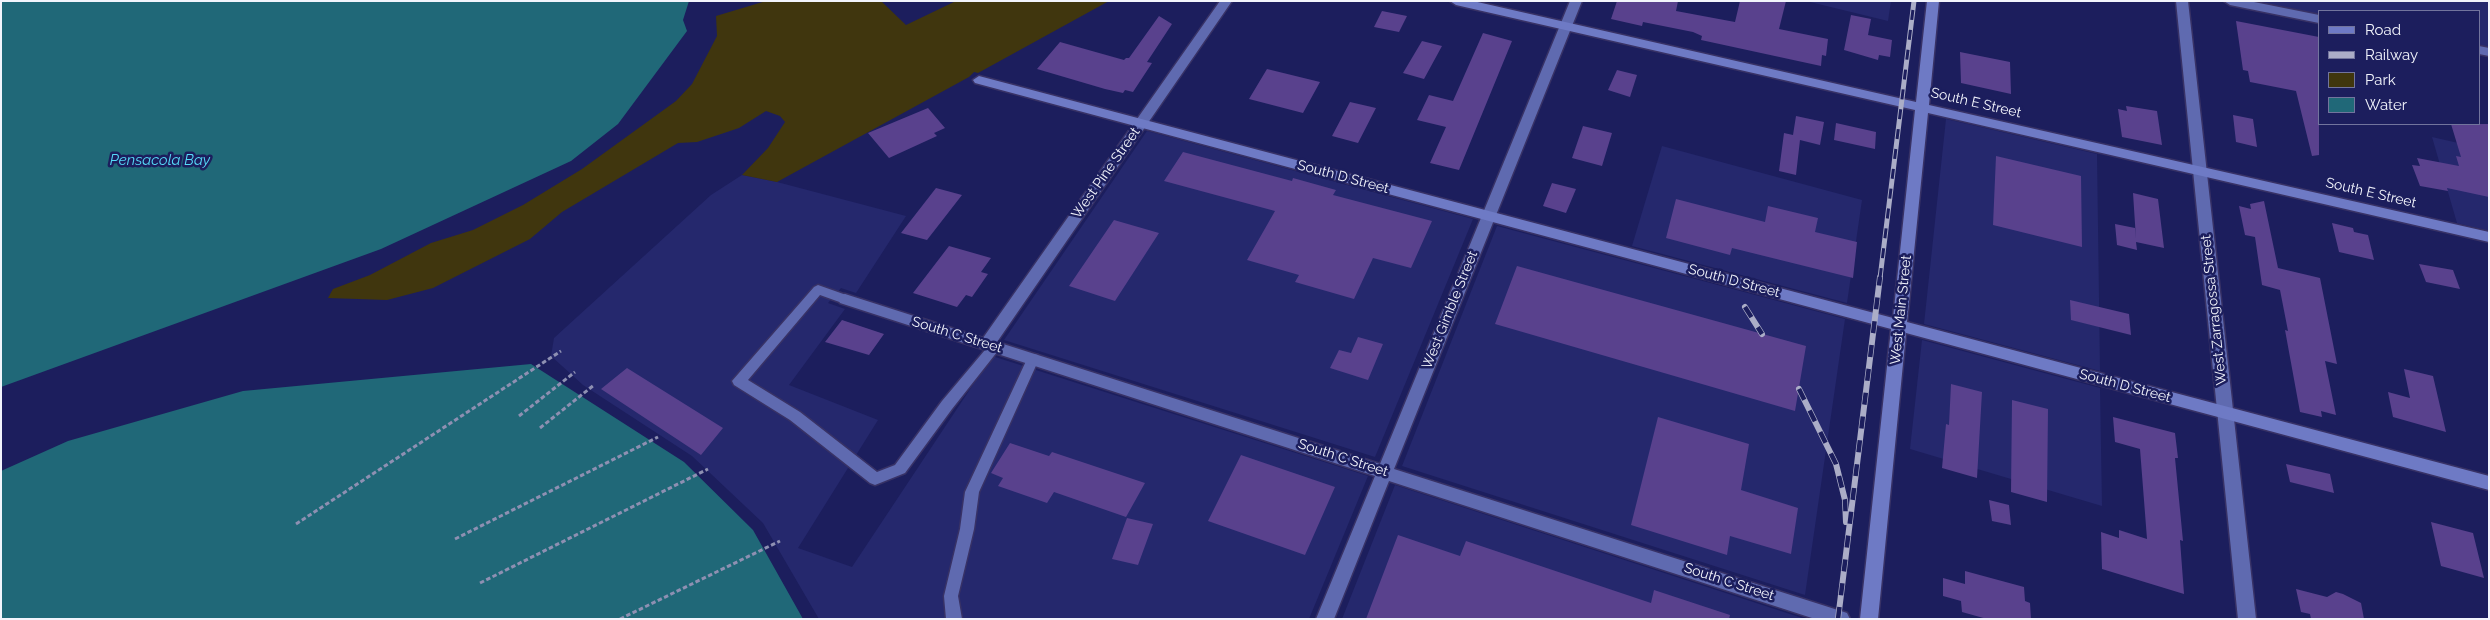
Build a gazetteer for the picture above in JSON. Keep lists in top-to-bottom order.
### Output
{
  "streets": {
    "street": [
      "South E Street",
      "West Pine Street",
      "South D Street",
      "West Gimble Street",
      "West Main Street",
      "West Zarragossa Street",
      "South C Street"
    ]
  },
  "crossings": [
    ["South E Street", "West Gimble Street"],
    ["South E Street", "West Main Street"],
    ["South E Street", "West Zarragossa Street"],
    ["West Pine Street", "South D Street"],
    ["West Pine Street", "South C Street"],
    ["South D Street", "West Gimble Street"],
    ["South D Street", "West Main Street"],
    ["South D Street", "West Zarragossa Street"],
    ["West Gimble Street", "South C Street"]
  ],
  "water": ["Pensacola Bay"],
  "legend": [
    "Road",
    "Railway",
    "Park",
    "Water"
  ]
}
